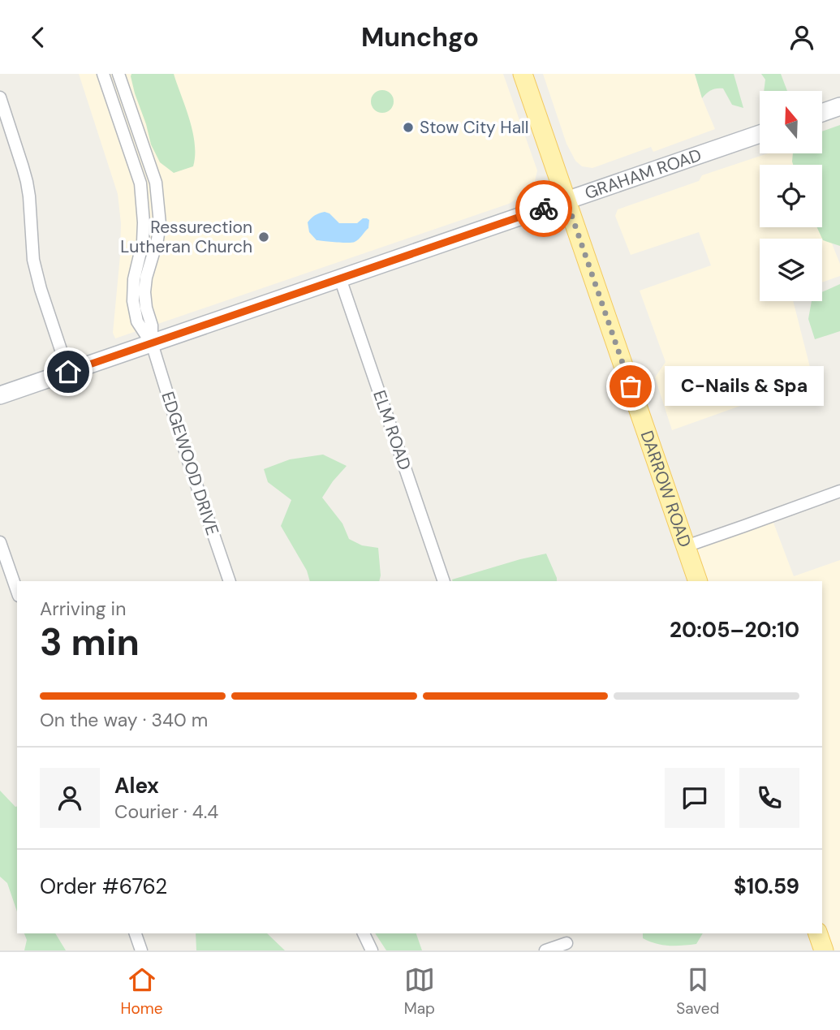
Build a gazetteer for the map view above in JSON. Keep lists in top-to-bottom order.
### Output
{
  "streets": {
    "main road": ["GRAHAM ROAD", "DARROW ROAD"],
    "street": ["ELM ROAD", "EDGEWOOD DRIVE"]
  },
  "crossings": [
    ["GRAHAM ROAD", "ELM ROAD"],
    ["GRAHAM ROAD", "EDGEWOOD DRIVE"],
    ["GRAHAM ROAD", "DARROW ROAD"]
  ],
  "places": ["Stow City Hall", "Ressurection Lutheran Church", "C-Nails & Spa"],
  "north": "top",
  "page": {
    "header": "Munchgo",
    "bubble": "C-Nails & Spa",
    "heading": ["3 min", "Arriving in", "20:05–20:10"],
    "panel": [
      "Alex",
      "Courier · 4.4",
      "Order #6762",
      "$10.59"
    ],
    "bar": "On the way · 340 m",
    "tabs": ["Home", "Map", "Saved"]
  }
}
